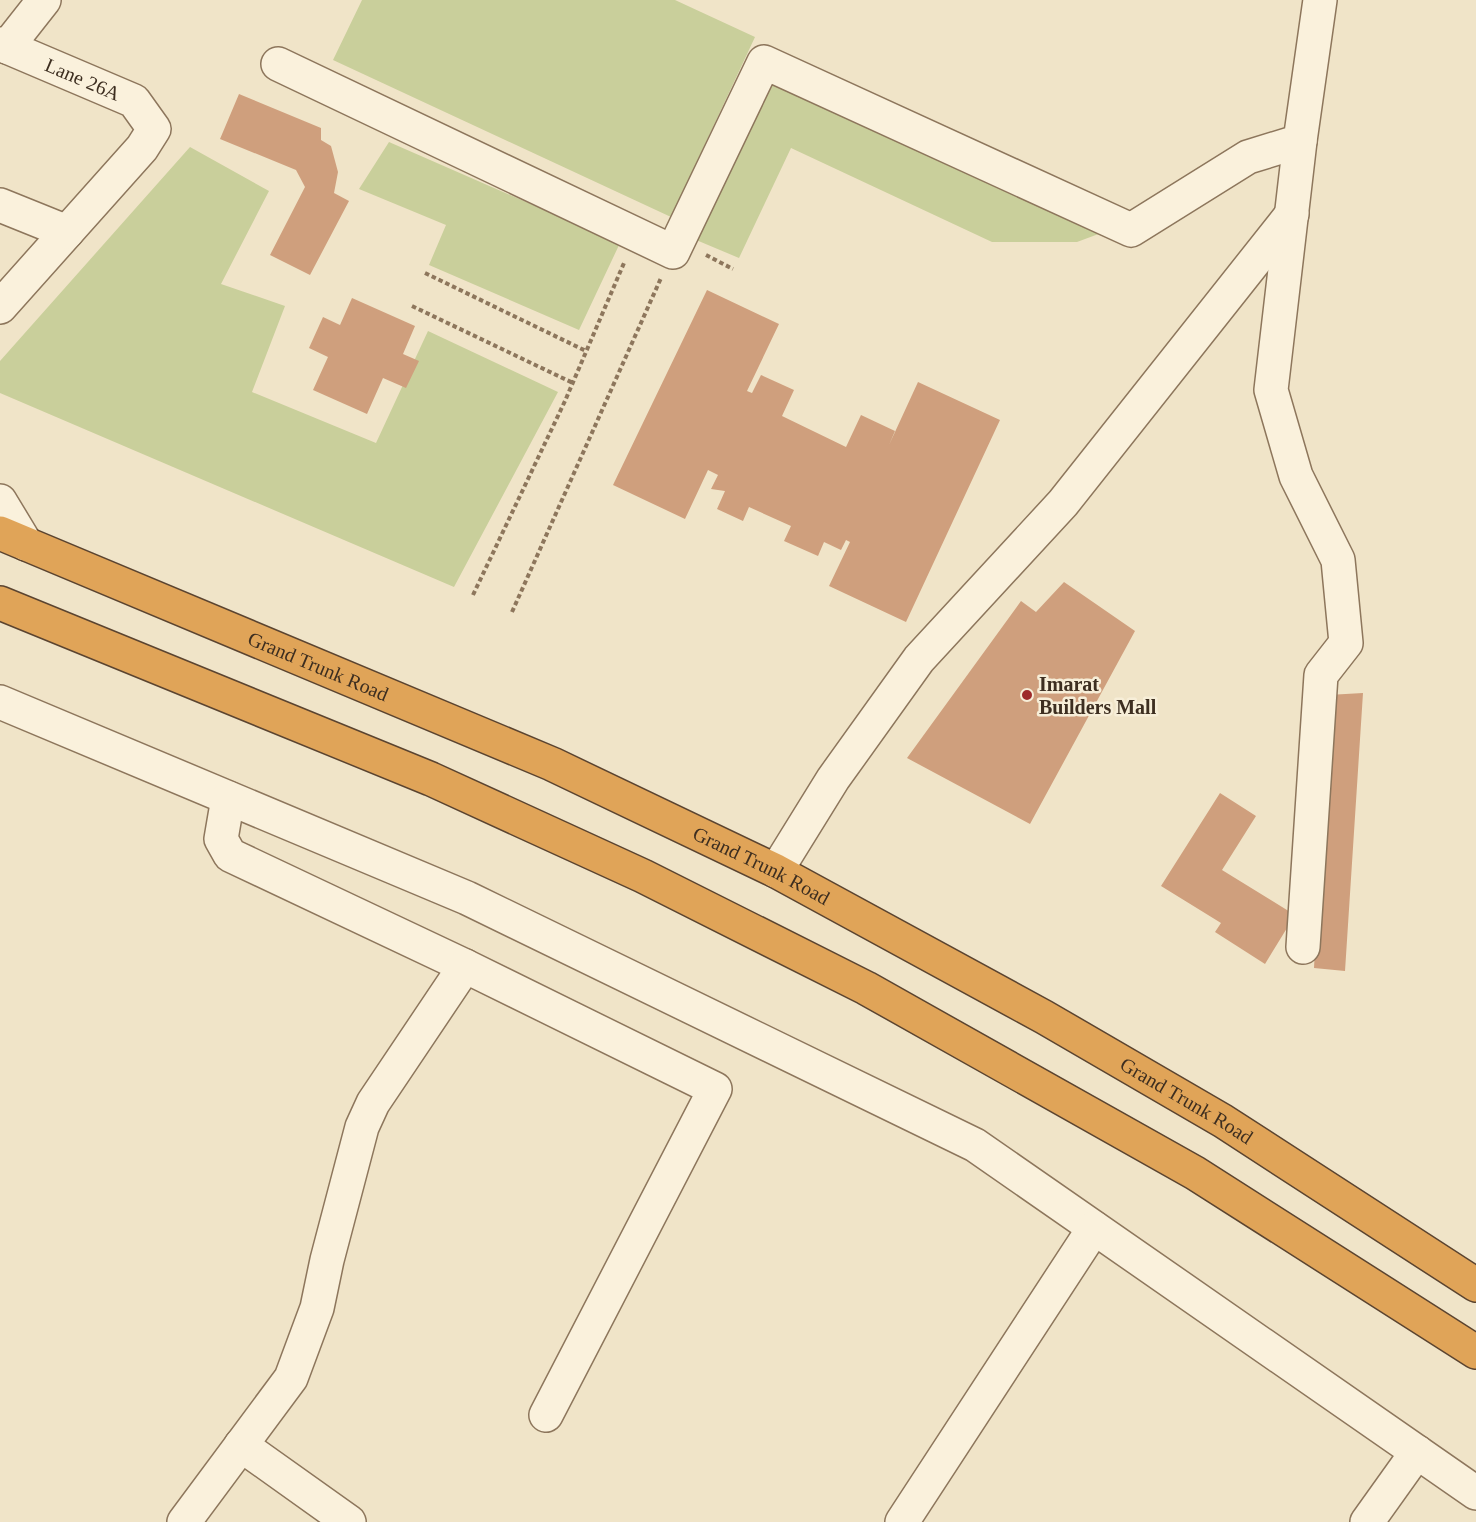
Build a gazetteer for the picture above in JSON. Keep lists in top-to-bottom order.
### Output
{
  "streets": {
    "highway": ["Grand Trunk Road"],
    "street": ["Lane 26A"]
  },
  "places": ["Imarat Builders Mall"]
}
